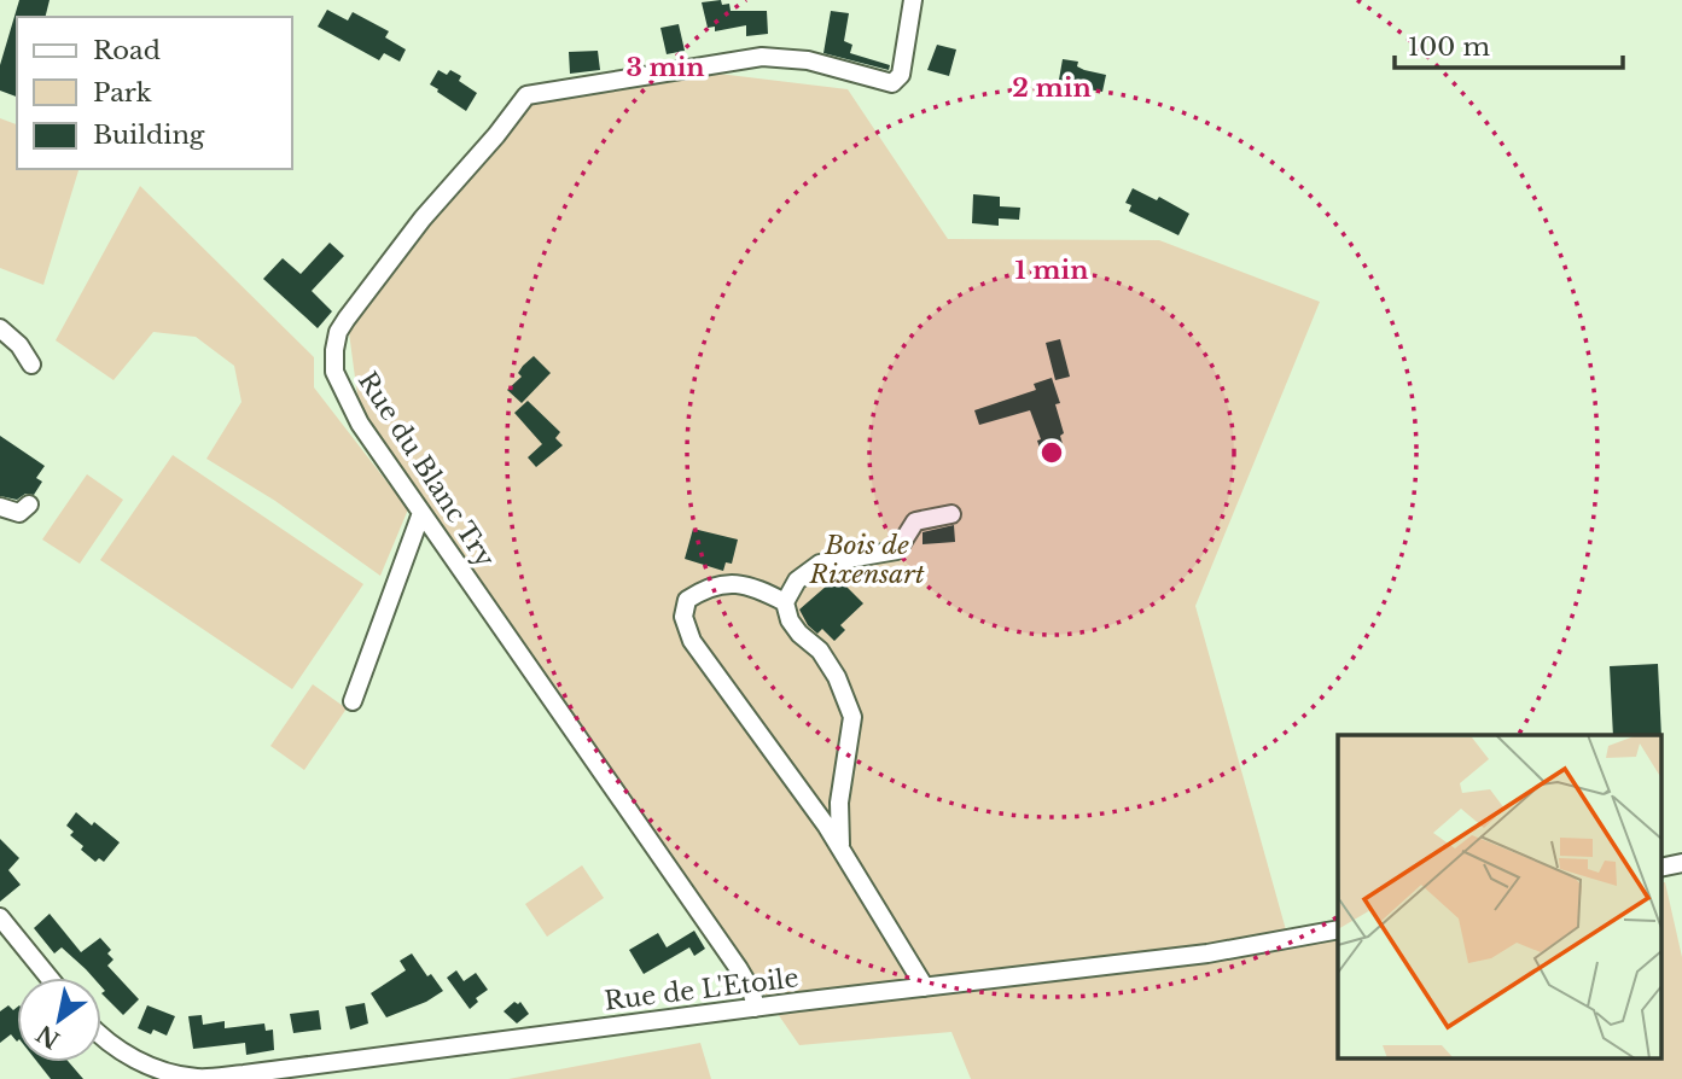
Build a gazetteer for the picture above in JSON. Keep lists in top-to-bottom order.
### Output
{
  "streets": {
    "street": ["Rue du Blanc Try", "Rue de L'Etoile"]
  },
  "crossings": [
    ["Rue du Blanc Try", "Rue de L'Etoile"]
  ],
  "parks": ["Bois de Rixensart"],
  "legend": ["Road", "Park", "Building"],
  "scale_bar": "100 m",
  "north": "bottom left",
  "rings": ["3 min", "2 min", "1 min"]
}
